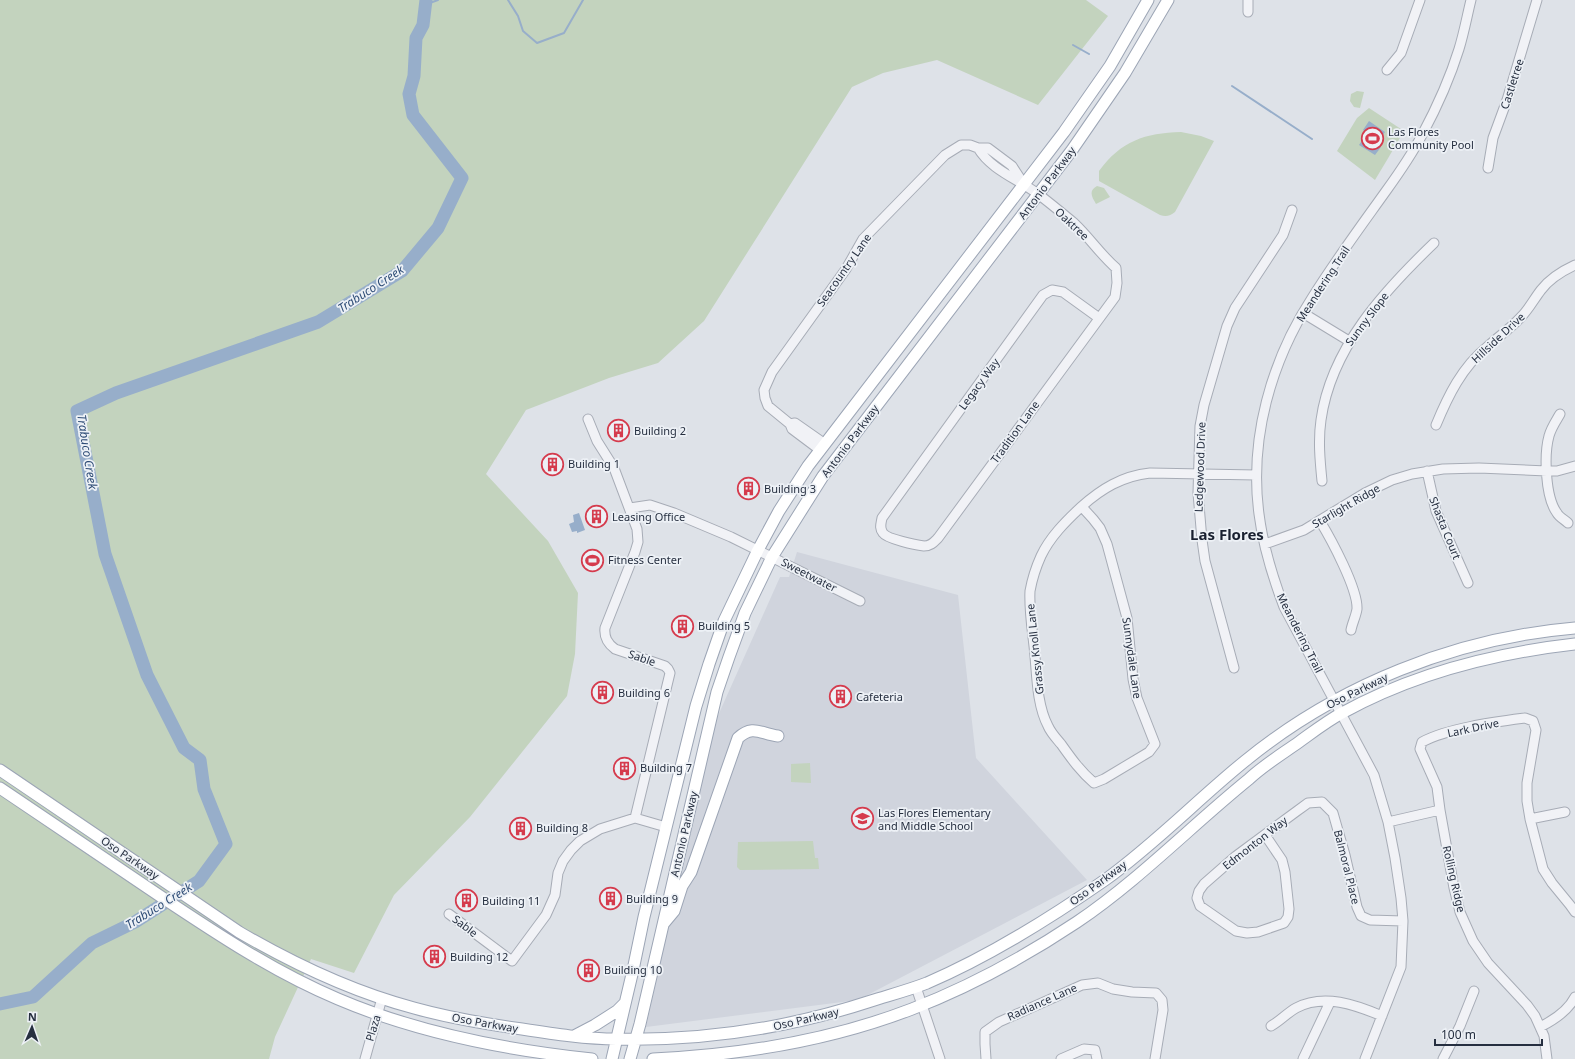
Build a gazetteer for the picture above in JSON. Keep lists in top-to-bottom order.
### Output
{
  "streets": {
    "main road": ["Antonio Parkway", "Oso Parkway"],
    "street": [
      "Castletree",
      "Oaktree",
      "Seacountry Lane",
      "Meandering Trail",
      "Sunny Slope",
      "Hillside Drive",
      "Legacy Way",
      "Tradition Lane",
      "Ledgewood Drive",
      "Starlight Ridge",
      "Shasta Court",
      "Sweetwater",
      "Grassy Knoll Lane",
      "Sable",
      "Sunnydale Lane",
      "Lark Drive",
      "Edmonton Way",
      "Balmoral Place",
      "Rolling Ridge",
      "Radiance Lane",
      "Plaza"
    ]
  },
  "crossings": [
    ["Antonio Parkway", "Oaktree"],
    ["Antonio Parkway", "Seacountry Lane"],
    ["Antonio Parkway", "Sweetwater"],
    ["Antonio Parkway", "Oso Parkway"],
    ["Oaktree", "Seacountry Lane"],
    ["Oaktree", "Tradition Lane"],
    ["Meandering Trail", "Starlight Ridge"],
    ["Meandering Trail", "Grassy Knoll Lane"],
    ["Meandering Trail", "Oso Parkway"],
    ["Meandering Trail", "Balmoral Place"],
    ["Legacy Way", "Tradition Lane"],
    ["Ledgewood Drive", "Grassy Knoll Lane"],
    ["Starlight Ridge", "Shasta Court"],
    ["Grassy Knoll Lane", "Sunnydale Lane"],
    ["Oso Parkway", "Plaza"],
    ["Lark Drive", "Rolling Ridge"],
    ["Edmonton Way", "Balmoral Place"]
  ],
  "districts": ["Las Flores"],
  "water": ["Trabuco Creek"],
  "places": {
    "sports": ["Las Flores Community Pool", "Fitness Center"],
    "building": [
      "Building 2",
      "Building 1",
      "Building 3",
      "Leasing Office",
      "Building 5",
      "Building 6",
      "Cafeteria",
      "Building 7",
      "Building 8",
      "Building 9",
      "Building 11",
      "Building 12",
      "Building 10"
    ],
    "school or university": ["Las Flores Elementary and Middle School"]
  },
  "scale_bar": "100 m",
  "north": "top"
}
